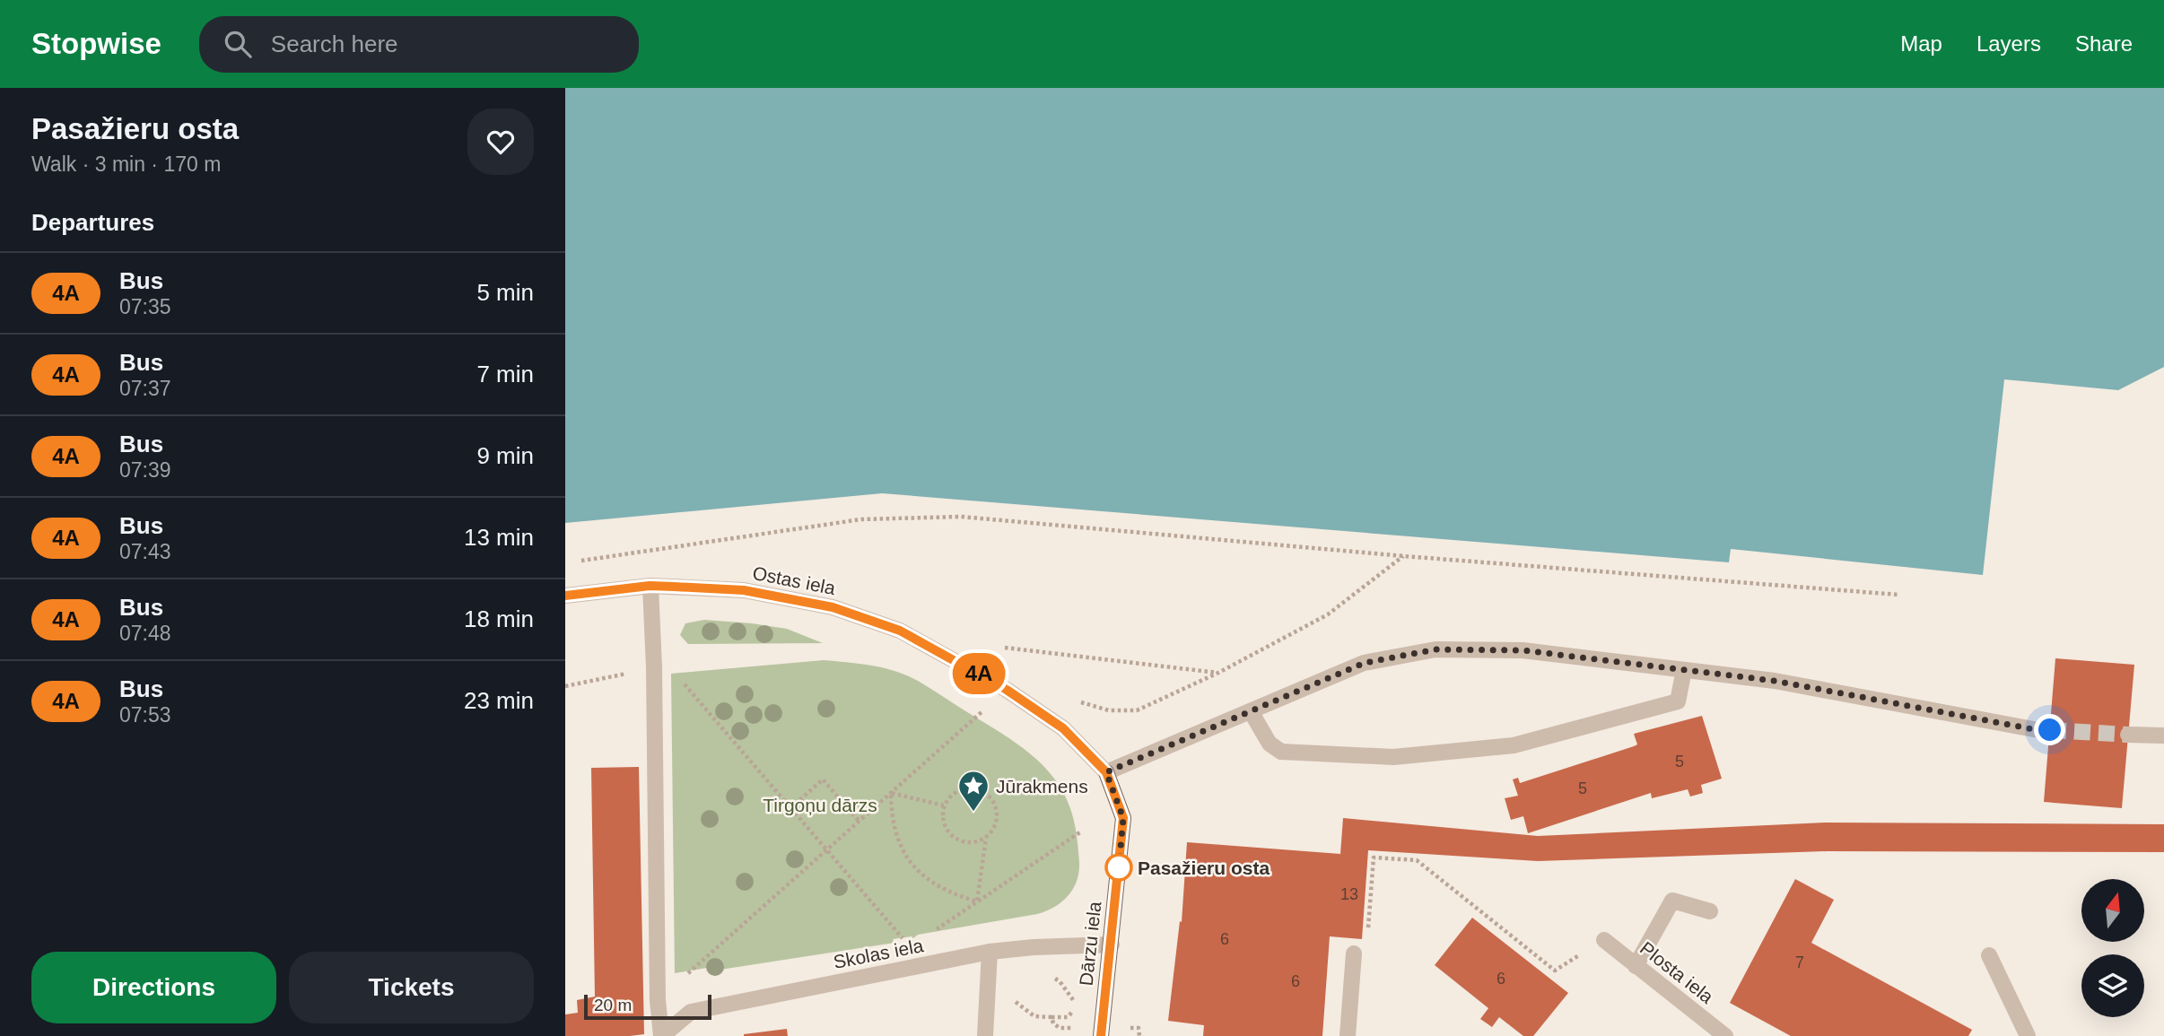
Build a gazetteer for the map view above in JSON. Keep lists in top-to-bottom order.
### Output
{
  "streets": {
    "main road": ["Ostas iela", "Dārzu iela"],
    "street": ["Skolas iela", "Plosta iela"]
  },
  "crossings": [
    ["Ostas iela", "Dārzu iela"],
    ["Dārzu iela", "Skolas iela"]
  ],
  "parks": ["Tirgoņu dārzs"],
  "places": {
    "place": ["Jūrakmens"],
    "other": ["Pasažieru osta"]
  },
  "lines": ["bus line 4A"],
  "house_numbers": [
    "5",
    "5",
    "13",
    "6",
    "7",
    "6",
    "6"
  ],
  "scale_bar": "20 m",
  "north": "top",
  "page": {
    "header": "Stopwise",
    "search": "Search here",
    "nav": ["Map", "Layers", "Share"],
    "heading": [
      ["Pasažieru osta", "Walk · 3 min · 170 m"],
      "Departures"
    ],
    "on_map": "4A",
    "list": [
      {
        "mark": "4A",
        "name": "Bus",
        "note": "07:35",
        "value": "5 min"
      },
      {
        "mark": "4A",
        "name": "Bus",
        "note": "07:37",
        "value": "7 min"
      },
      {
        "mark": "4A",
        "name": "Bus",
        "note": "07:39",
        "value": "9 min"
      },
      {
        "mark": "4A",
        "name": "Bus",
        "note": "07:43",
        "value": "13 min"
      },
      {
        "mark": "4A",
        "name": "Bus",
        "note": "07:48",
        "value": "18 min"
      },
      {
        "mark": "4A",
        "name": "Bus",
        "note": "07:53",
        "value": "23 min"
      }
    ],
    "buttons": ["Directions", "Tickets"],
    "scale": "20 m"
  }
}
